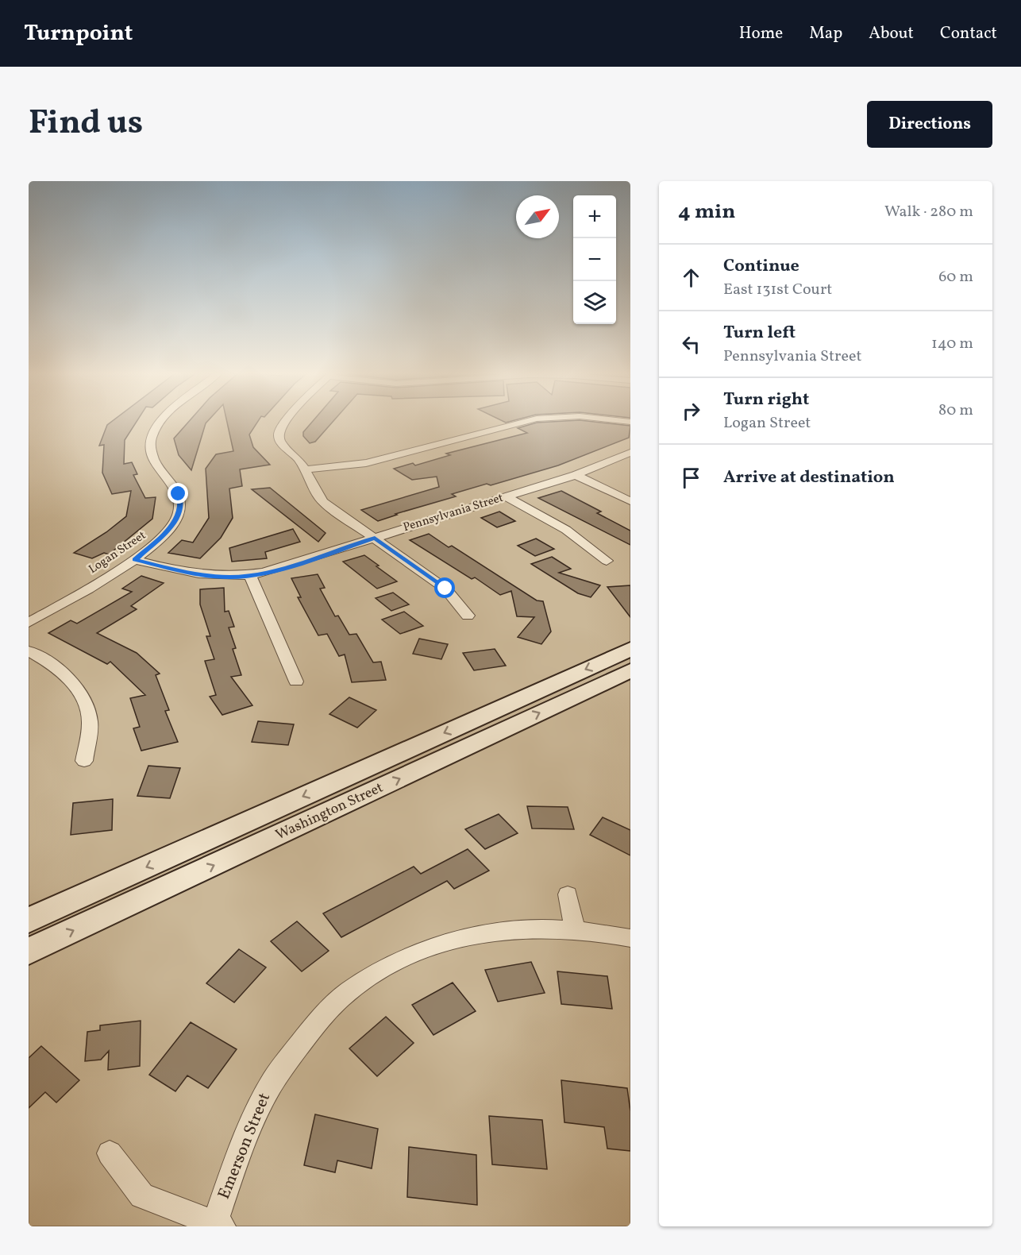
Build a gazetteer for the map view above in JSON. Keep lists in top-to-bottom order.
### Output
{
  "streets": {
    "main road": ["Washington Street"],
    "street": ["Pennsylvania Street", "Logan Street", "Emerson Street"]
  },
  "crossings": [
    ["Pennsylvania Street", "Logan Street"]
  ],
  "north": "top right",
  "page": {
    "header": "Turnpoint",
    "nav": [
      "Home",
      "Map",
      "About",
      "Contact"
    ],
    "title": "Find us",
    "buttons": "Directions",
    "heading": ["4 min", "Walk · 280 m"],
    "map_buttons": ["+", "−"],
    "list": [
      ["Continue", "East 131st Court", "60 m"],
      ["Turn left", "Pennsylvania Street", "140 m"],
      ["Turn right", "Logan Street", "80 m"],
      "Arrive at destination"
    ]
  }
}
